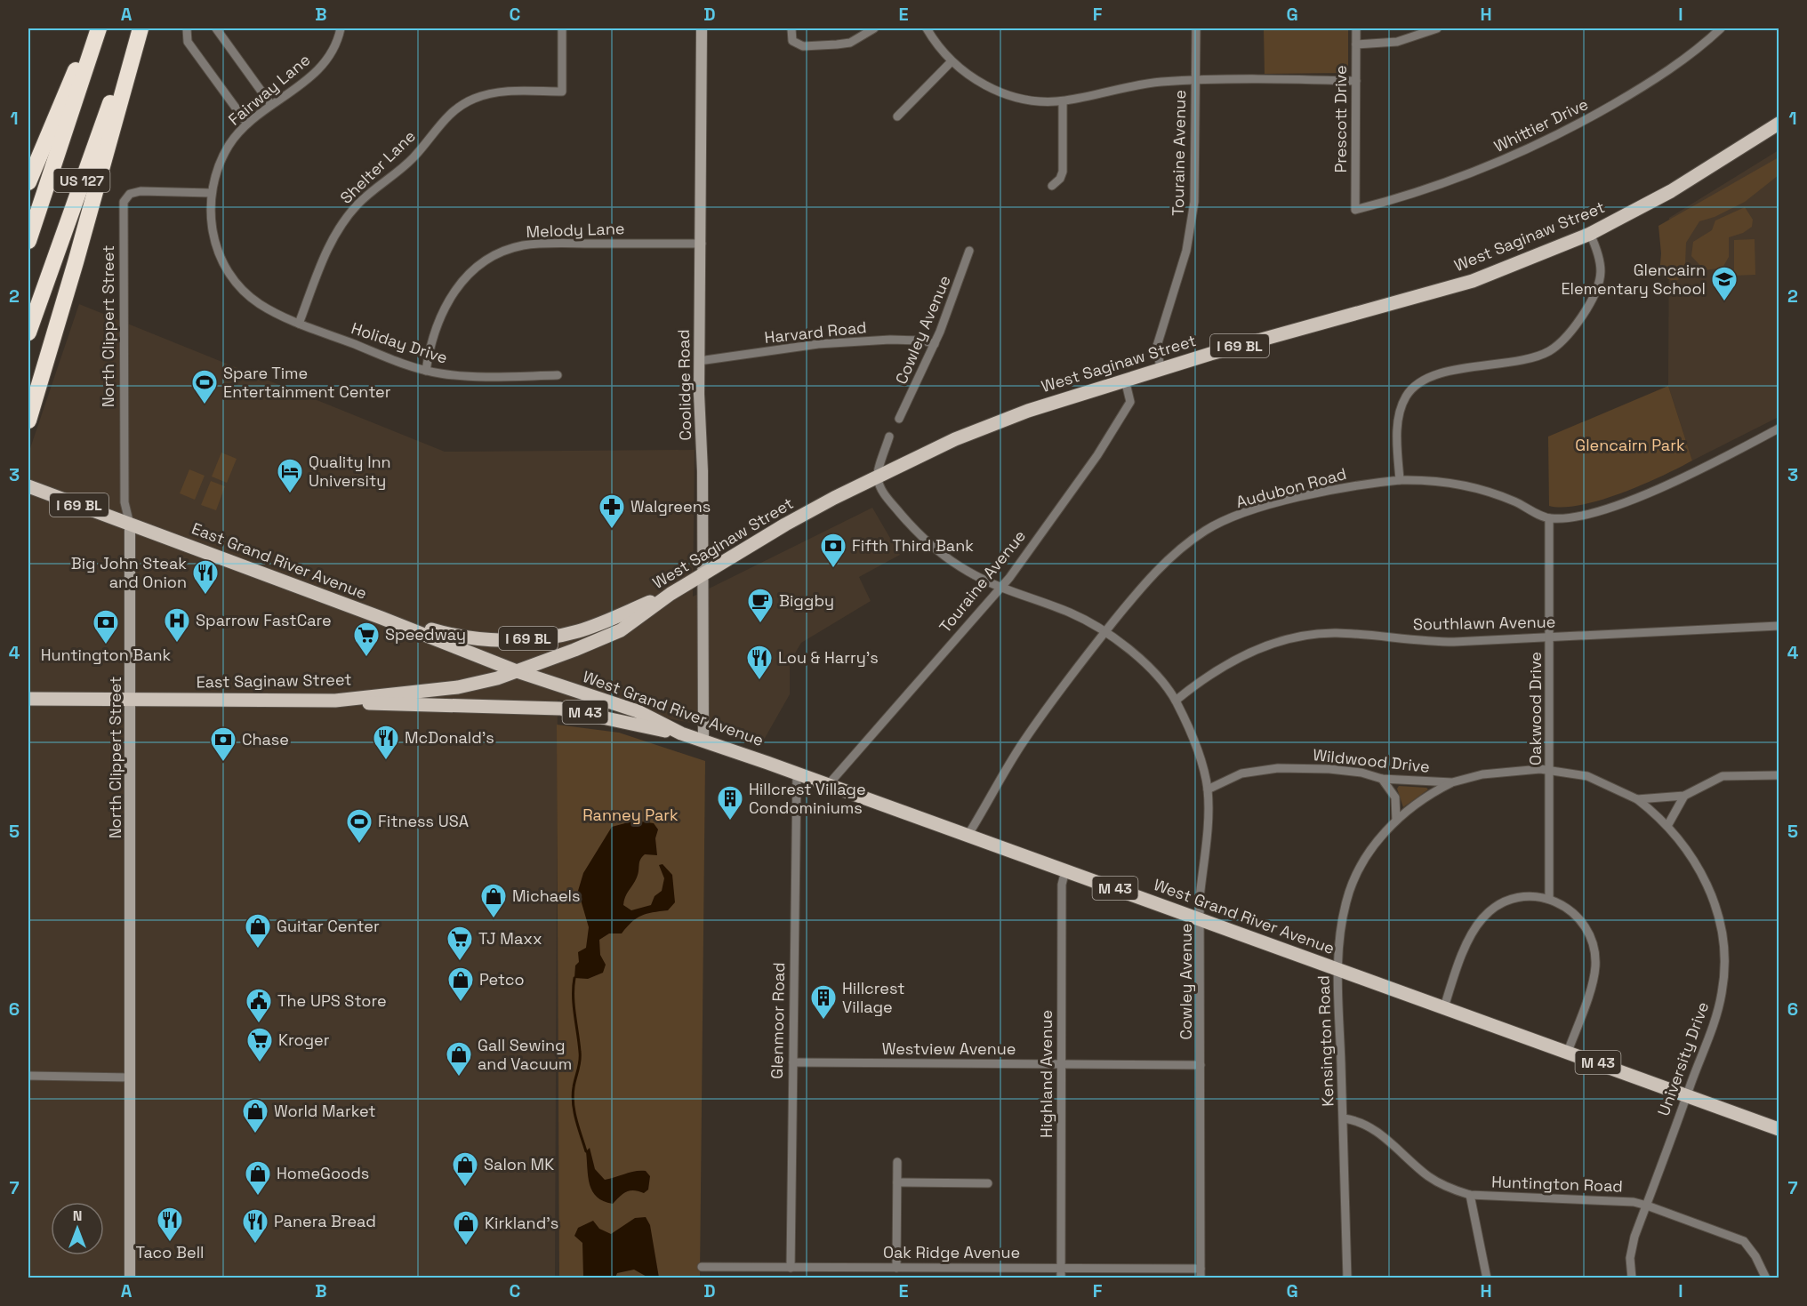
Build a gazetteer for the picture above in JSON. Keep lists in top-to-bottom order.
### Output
{
  "streets": {
    "highway": ["US 127"],
    "main road": [
      "West Saginaw Street",
      "I 69 BL",
      "East Grand River Avenue",
      "East Saginaw Street",
      "West Grand River Avenue",
      "M 43"
    ],
    "street": [
      "Fairway Lane",
      "Prescott Drive",
      "Whittier Drive",
      "Touraine Avenue",
      "Shelter Lane",
      "Melody Lane",
      "North Clippert Street",
      "Cowley Avenue",
      "Harvard Road",
      "Holiday Drive",
      "Coolidge Road",
      "Audubon Road",
      "Southlawn Avenue",
      "Oakwood Drive",
      "Wildwood Drive",
      "Glenmoor Road",
      "Kensington Road",
      "Westview Avenue",
      "University Drive",
      "Highland Avenue",
      "Huntington Road",
      "Oak Ridge Avenue"
    ]
  },
  "crossings": [
    ["Fairway Lane", "Shelter Lane"],
    ["Fairway Lane", "North Clippert Street"],
    ["Fairway Lane", "Holiday Drive"],
    ["Prescott Drive", "Whittier Drive"],
    ["Touraine Avenue", "West Saginaw Street"],
    ["Touraine Avenue", "Cowley Avenue"],
    ["Touraine Avenue", "West Grand River Avenue"],
    ["Shelter Lane", "Holiday Drive"],
    ["Melody Lane", "Holiday Drive"],
    ["Melody Lane", "Coolidge Road"],
    ["West Saginaw Street", "Cowley Avenue"],
    ["West Saginaw Street", "I 69 BL"],
    ["West Saginaw Street", "Coolidge Road"],
    ["West Saginaw Street", "East Grand River Avenue"],
    ["West Saginaw Street", "East Saginaw Street"],
    ["West Saginaw Street", "West Grand River Avenue"],
    ["North Clippert Street", "East Grand River Avenue"],
    ["North Clippert Street", "East Saginaw Street"],
    ["Cowley Avenue", "Harvard Road"],
    ["Cowley Avenue", "Audubon Road"],
    ["Cowley Avenue", "Southlawn Avenue"],
    ["Cowley Avenue", "West Grand River Avenue"],
    ["Cowley Avenue", "Wildwood Drive"],
    ["Cowley Avenue", "Westview Avenue"],
    ["Cowley Avenue", "Oak Ridge Avenue"],
    ["Harvard Road", "Coolidge Road"],
    ["I 69 BL", "East Grand River Avenue"],
    ["Coolidge Road", "West Grand River Avenue"],
    ["Audubon Road", "West Grand River Avenue"],
    ["Audubon Road", "Oakwood Drive"],
    ["East Grand River Avenue", "East Saginaw Street"],
    ["East Grand River Avenue", "West Grand River Avenue"],
    ["Southlawn Avenue", "Oakwood Drive"],
    ["East Saginaw Street", "West Grand River Avenue"],
    ["East Saginaw Street", "M 43"],
    ["West Grand River Avenue", "Oakwood Drive"],
    ["West Grand River Avenue", "M 43"],
    ["West Grand River Avenue", "Glenmoor Road"],
    ["West Grand River Avenue", "Kensington Road"],
    ["West Grand River Avenue", "University Drive"],
    ["West Grand River Avenue", "Highland Avenue"],
    ["Oakwood Drive", "Wildwood Drive"],
    ["Wildwood Drive", "Kensington Road"],
    ["Wildwood Drive", "University Drive"],
    ["Glenmoor Road", "Westview Avenue"],
    ["Glenmoor Road", "Oak Ridge Avenue"],
    ["Kensington Road", "Huntington Road"],
    ["Westview Avenue", "Highland Avenue"],
    ["University Drive", "Huntington Road"],
    ["Highland Avenue", "Oak Ridge Avenue"]
  ],
  "parks": ["Glencairn Park", "Ranney Park"],
  "places": {
    "school or university": ["Glencairn Elementary School"],
    "sports": ["Spare Time Entertainment Center", "Fitness USA"],
    "hotel": ["Quality Inn University"],
    "pharmacy": ["Walgreens"],
    "bank": ["Fifth Third Bank", "Huntington Bank", "Chase"],
    "restaurant": [
      "Big John Steak and Onion",
      "Lou & Harry's",
      "McDonald's",
      "Taco Bell",
      "Panera Bread"
    ],
    "cafe": ["Biggby"],
    "hospital": ["Sparrow FastCare"],
    "supermarket": ["Speedway", "TJ Maxx", "Kroger"],
    "building": ["Hillcrest Village Condominiums", "Hillcrest Village"],
    "shop": [
      "Michaels",
      "Guitar Center",
      "Petco",
      "Gall Sewing and Vacuum",
      "World Market",
      "Salon MK",
      "HomeGoods",
      "Kirkland's"
    ],
    "public building": ["The UPS Store"]
  },
  "north": "top",
  "grid": {
    "columns": [
      "A",
      "B",
      "C",
      "D",
      "E",
      "F",
      "G",
      "H",
      "I"
    ],
    "rows": [
      "1",
      "2",
      "3",
      "4",
      "5",
      "6",
      "7"
    ]
  }
}
